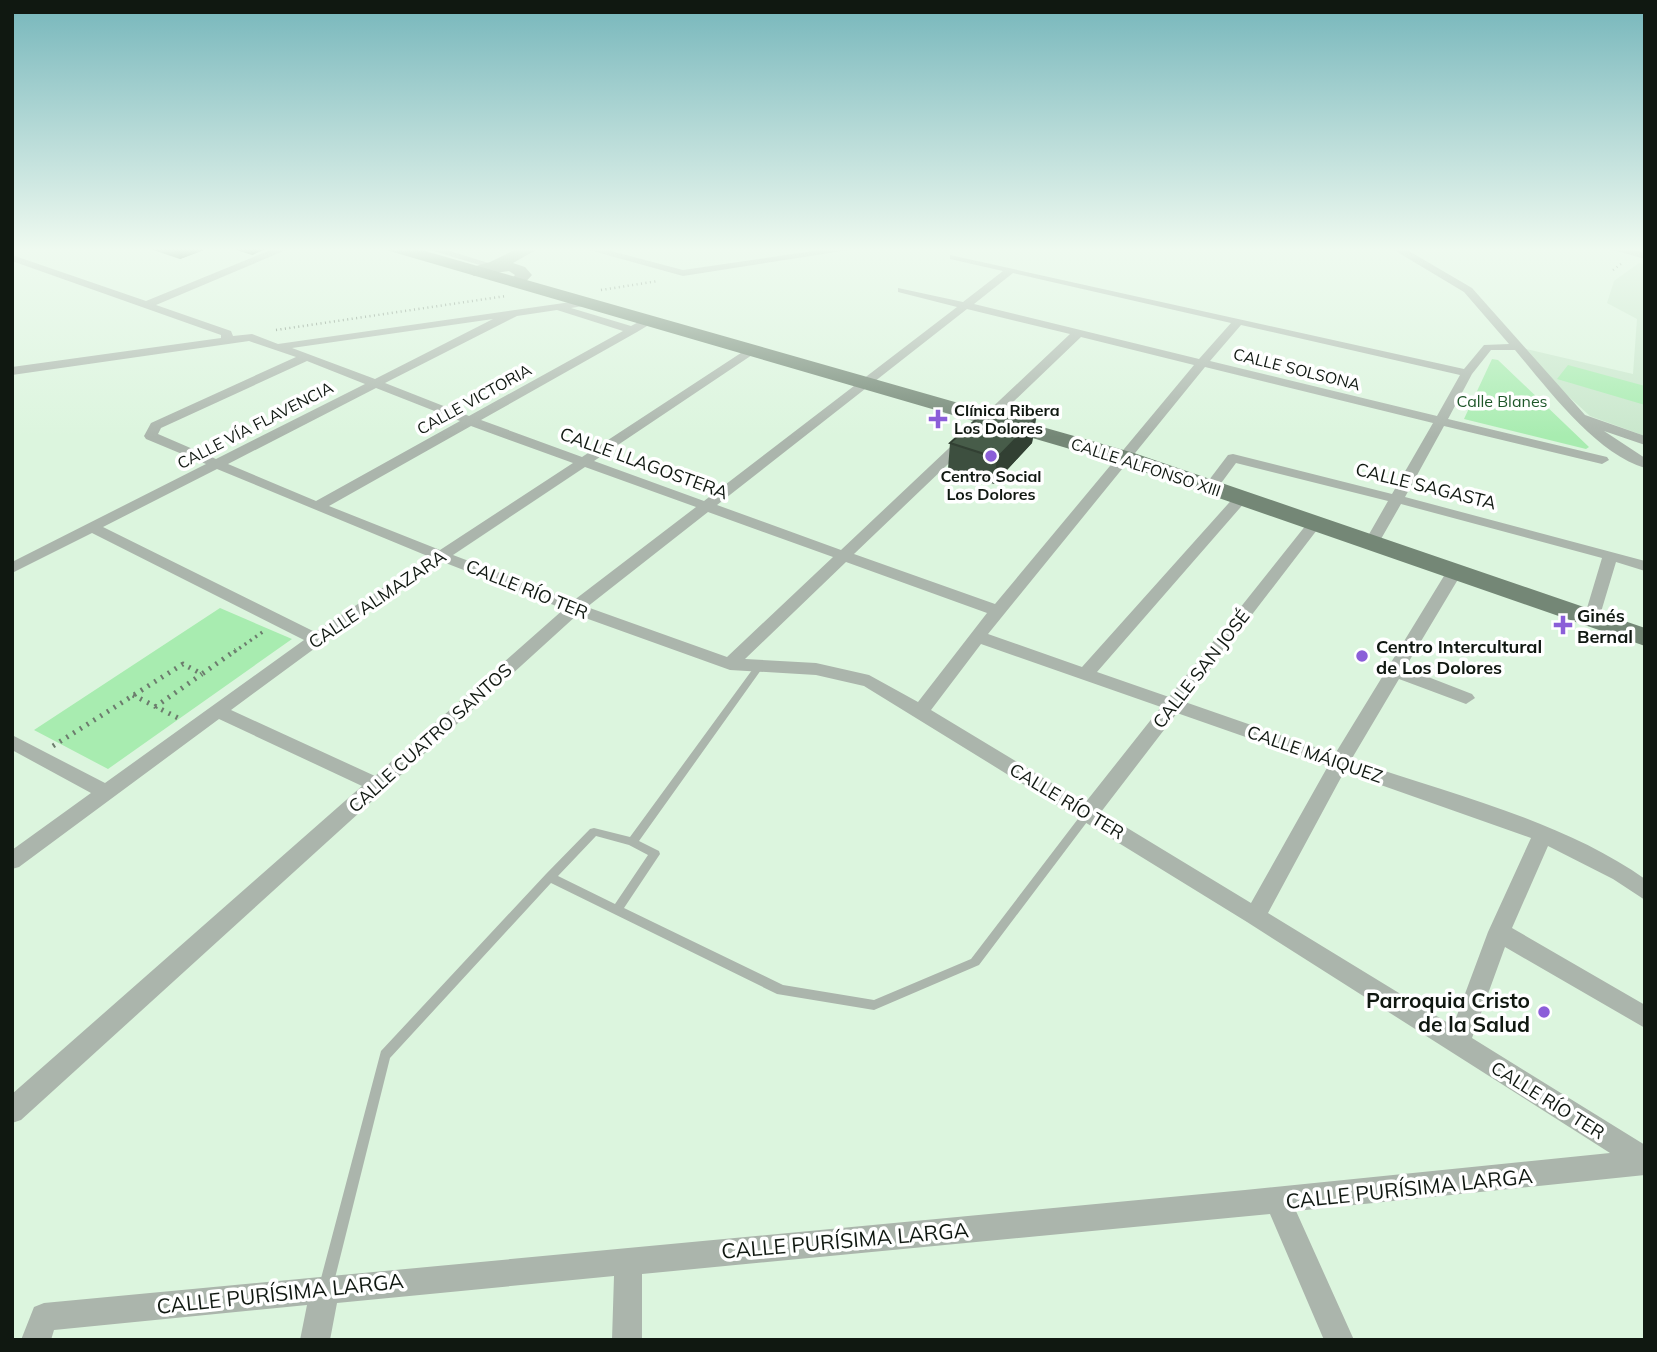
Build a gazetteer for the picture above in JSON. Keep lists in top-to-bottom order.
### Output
{
  "streets": {
    "main road": ["CALLE ALFONSO XIII"],
    "street": [
      "CALLE SOLSONA",
      "CALLE VICTORIA",
      "CALLE VÍA FLAVENCIA",
      "CALLE LLAGOSTERA",
      "CALLE SAGASTA",
      "CALLE RÍO TER",
      "CALLE ALMAZARA",
      "CALLE SAN JOSÉ",
      "CALLE CUATRO SANTOS",
      "CALLE MÁIQUEZ",
      "CALLE PURÍSIMA LARGA"
    ]
  },
  "crossings": [
    ["CALLE VICTORIA", "CALLE LLAGOSTERA"],
    ["CALLE VICTORIA", "CALLE ALFONSO XIII"],
    ["CALLE VICTORIA", "CALLE RÍO TER"],
    ["CALLE VÍA FLAVENCIA", "CALLE LLAGOSTERA"],
    ["CALLE VÍA FLAVENCIA", "CALLE RÍO TER"],
    ["CALLE LLAGOSTERA", "CALLE RÍO TER"],
    ["CALLE LLAGOSTERA", "CALLE ALMAZARA"],
    ["CALLE LLAGOSTERA", "CALLE CUATRO SANTOS"],
    ["CALLE ALFONSO XIII", "CALLE SAGASTA"],
    ["CALLE ALFONSO XIII", "CALLE ALMAZARA"],
    ["CALLE ALFONSO XIII", "CALLE SAN JOSÉ"],
    ["CALLE ALFONSO XIII", "CALLE CUATRO SANTOS"],
    ["CALLE RÍO TER", "CALLE ALMAZARA"],
    ["CALLE RÍO TER", "CALLE SAN JOSÉ"],
    ["CALLE RÍO TER", "CALLE CUATRO SANTOS"],
    ["CALLE RÍO TER", "CALLE PURÍSIMA LARGA"],
    ["CALLE SAN JOSÉ", "CALLE MÁIQUEZ"]
  ],
  "parks": ["Calle Blanes"],
  "places": {
    "health": ["Clínica Ribera Los Dolores", "Ginés Bernal"],
    "other": ["Centro Social Los Dolores", "Centro Intercultural de Los Dolores", "Parroquia Cristo de la Salud"]
  }
}
